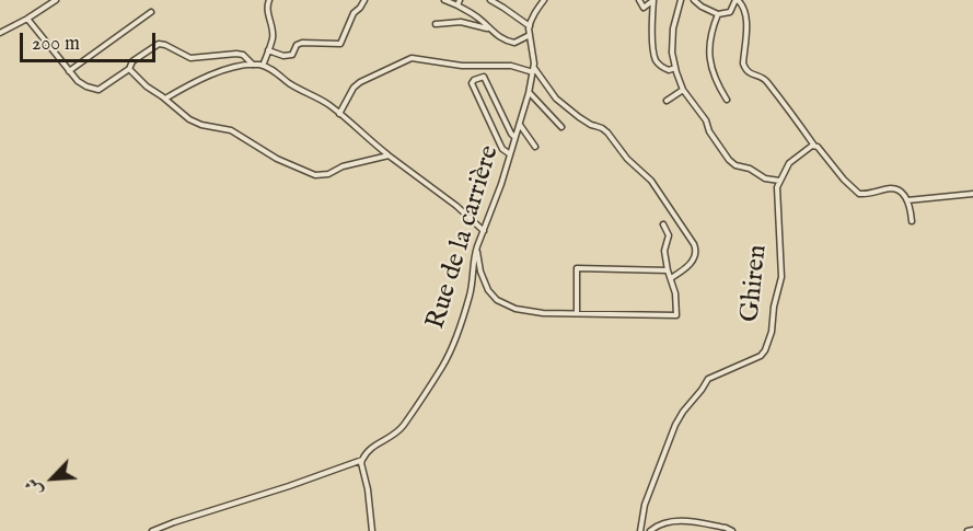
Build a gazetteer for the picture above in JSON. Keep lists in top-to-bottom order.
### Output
{
  "streets": {
    "street": ["Rue de la carrière", "Ghiren"]
  },
  "scale_bar": "200 m",
  "north": "bottom left"
}
